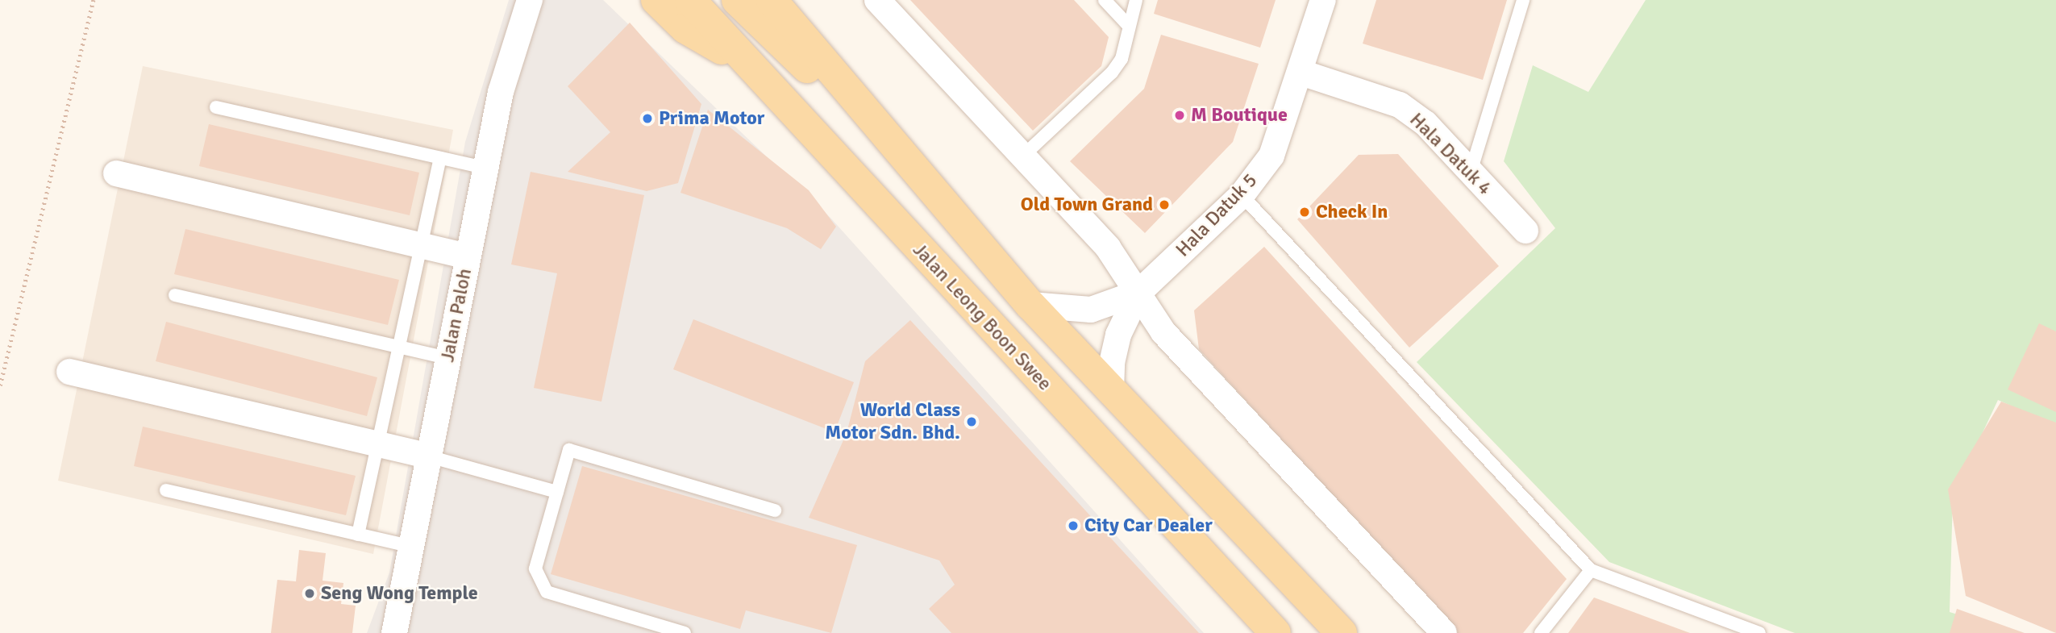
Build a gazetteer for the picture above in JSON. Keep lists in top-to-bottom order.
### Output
{
  "streets": {
    "main road": ["Jalan Leong Boon Swee"],
    "street": ["Hala Datuk 4", "Hala Datuk 5", "Jalan Paloh"]
  },
  "crossings": [
    ["Hala Datuk 4", "Hala Datuk 5"]
  ],
  "places": [
    "M Boutique",
    "Prima Motor",
    "Old Town Grand",
    "Check In",
    "World Class Motor Sdn. Bhd.",
    "City Car Dealer",
    "Seng Wong Temple"
  ]
}
